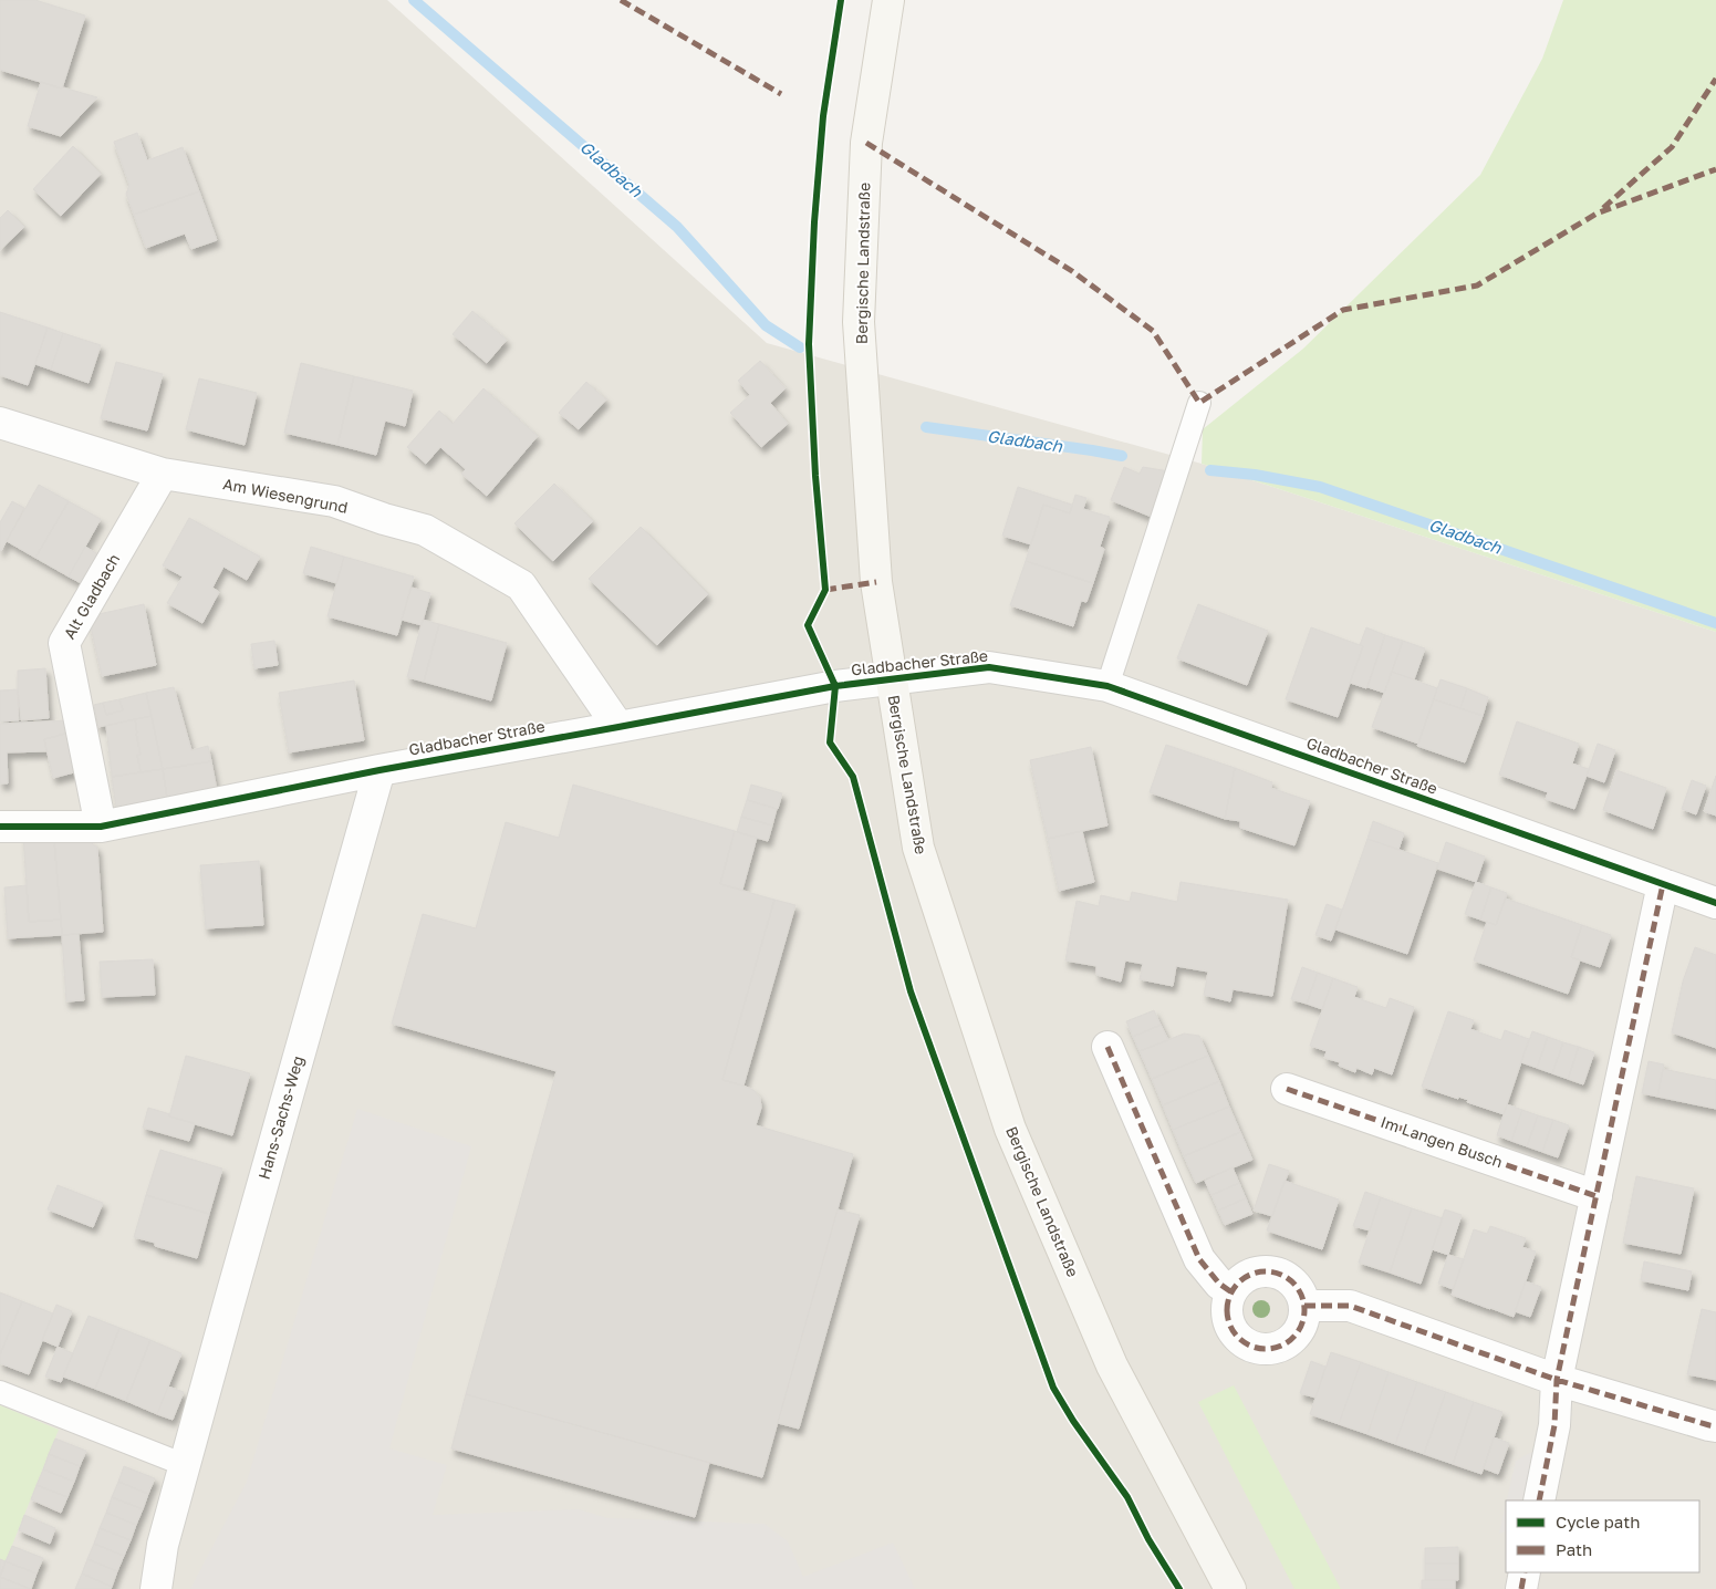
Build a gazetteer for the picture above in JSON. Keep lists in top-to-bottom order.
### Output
{
  "streets": {
    "main road": ["Bergische Landstraße"],
    "street": [
      "Am Wiesengrund",
      "Alt Gladbach",
      "Gladbacher Straße",
      "Hans-Sachs-Weg",
      "Im Langen Busch"
    ]
  },
  "crossings": [
    ["Bergische Landstraße", "Gladbacher Straße"],
    ["Am Wiesengrund", "Alt Gladbach"],
    ["Am Wiesengrund", "Gladbacher Straße"],
    ["Alt Gladbach", "Gladbacher Straße"],
    ["Gladbacher Straße", "Hans-Sachs-Weg"]
  ],
  "water": ["Gladbach"],
  "legend": ["Cycle path", "Path"]
}
